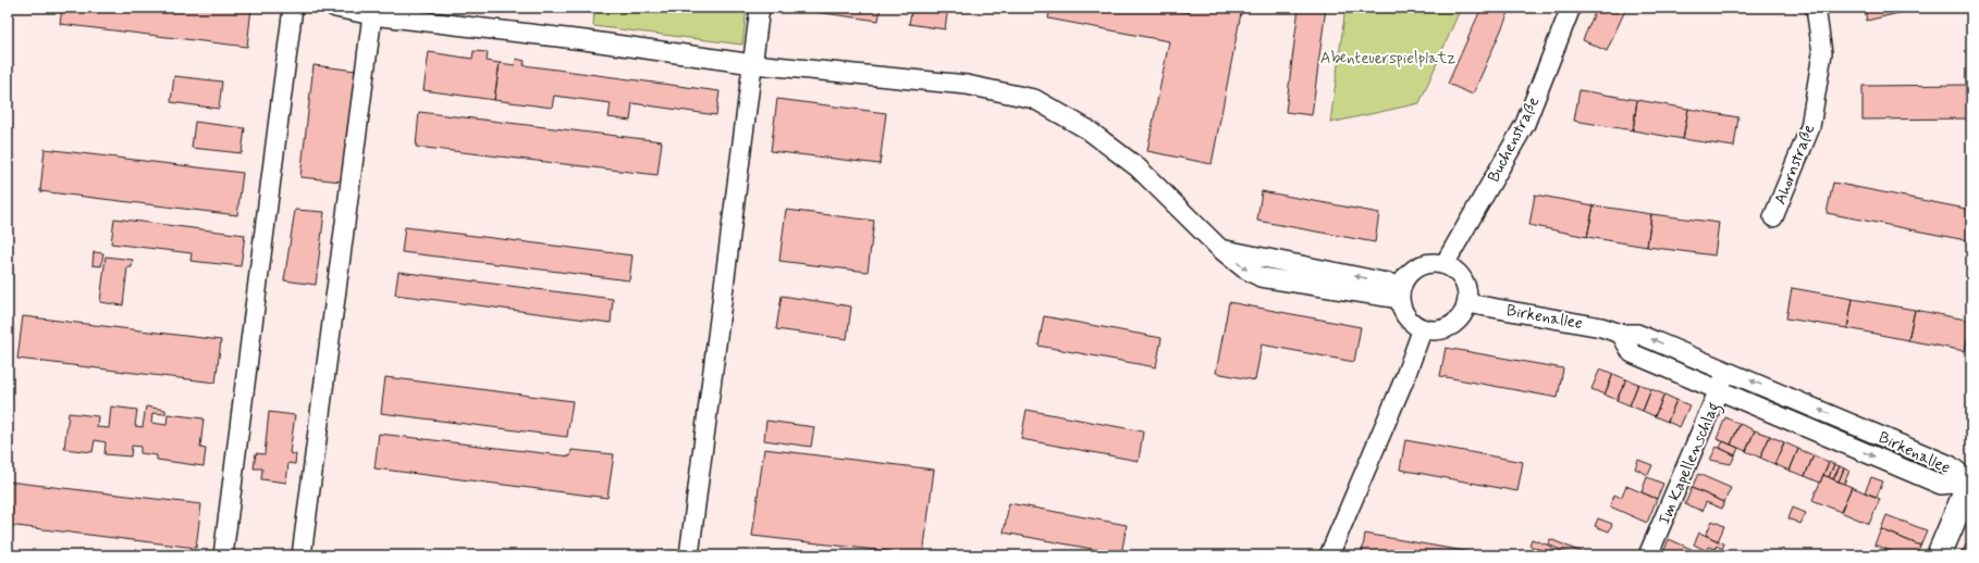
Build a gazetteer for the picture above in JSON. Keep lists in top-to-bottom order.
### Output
{
  "streets": {
    "street": [
      "Buchenstraße",
      "Ahornstraße",
      "Birkenallee",
      "Im Kapellenschlag"
    ]
  },
  "crossings": [
    ["Buchenstraße", "Birkenallee"],
    ["Birkenallee", "Im Kapellenschlag"]
  ],
  "parks": ["Abenteuerspielplatz"]
}
